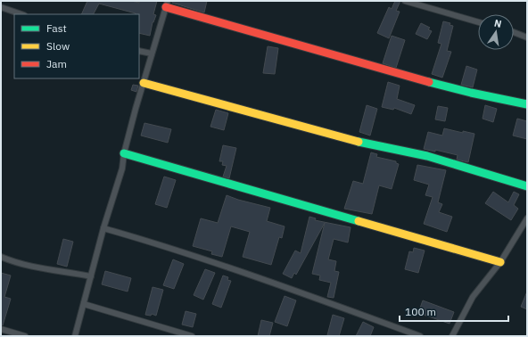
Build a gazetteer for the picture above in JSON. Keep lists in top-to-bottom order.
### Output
{
  "legend": ["Fast", "Slow", "Jam"],
  "scale_bar": "100 m",
  "north": "top"
}
